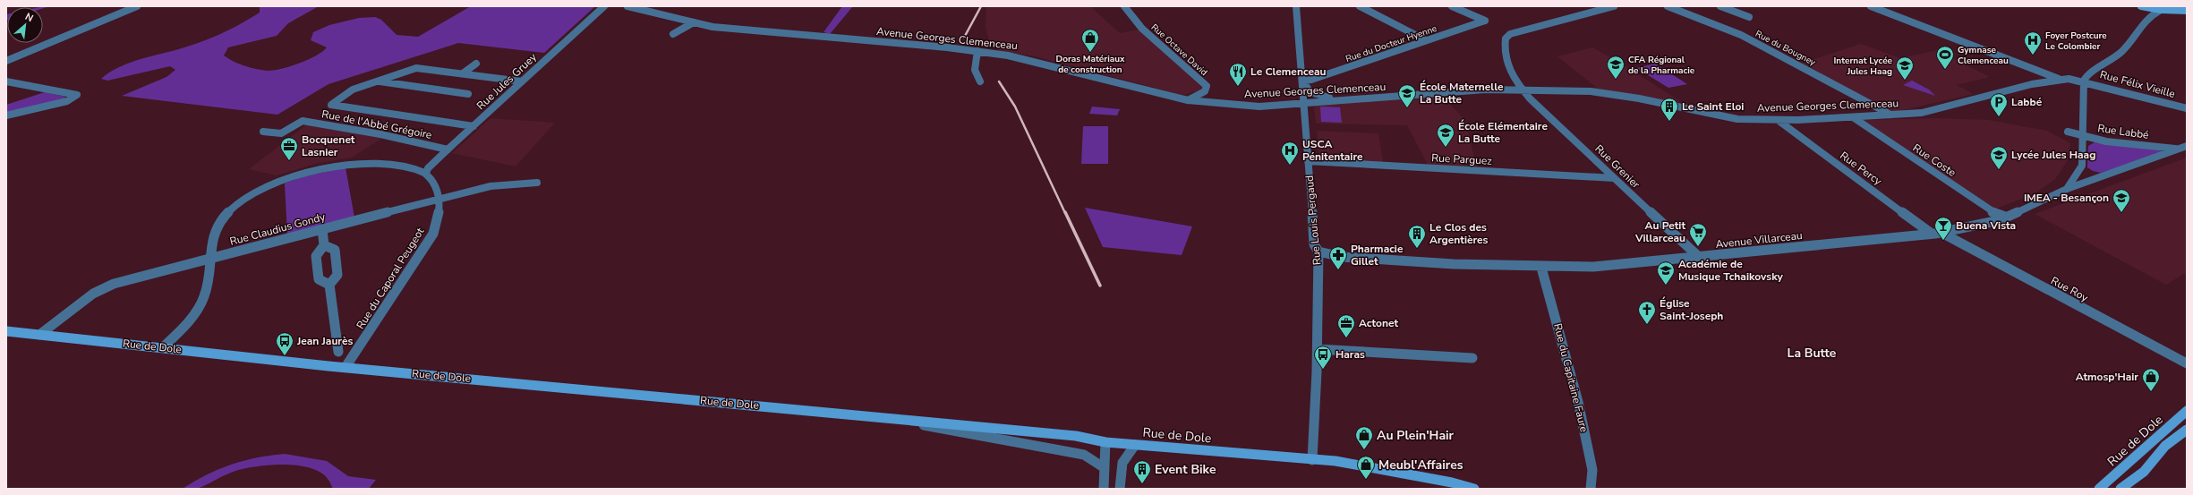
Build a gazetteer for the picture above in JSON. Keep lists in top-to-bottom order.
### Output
{
  "streets": {
    "main road": ["Rue de Dole"],
    "street": [
      "Avenue Georges Clemenceau",
      "Rue du Docteur Hyenne",
      "Rue du Bougney",
      "Rue Octave David",
      "Rue Jules Gruey",
      "Rue Félix Vieille",
      "Rue de l'Abbé Grégoire",
      "Rue Labbé",
      "Rue Parguez",
      "Rue Coste",
      "Rue Grenier",
      "Rue Percy",
      "Rue Louis Pergaud",
      "Rue Claudius Gondy",
      "Avenue Villarceau",
      "Rue du Caporal Peugeot",
      "Rue Roy",
      "Rue du Capitaine Faure"
    ]
  },
  "crossings": [
    ["Avenue Georges Clemenceau", "Rue du Bougney"],
    ["Avenue Georges Clemenceau", "Rue Octave David"],
    ["Avenue Georges Clemenceau", "Rue Félix Vieille"],
    ["Avenue Georges Clemenceau", "Rue Coste"],
    ["Avenue Georges Clemenceau", "Rue Grenier"],
    ["Avenue Georges Clemenceau", "Rue Percy"],
    ["Avenue Georges Clemenceau", "Rue Louis Pergaud"],
    ["Rue du Docteur Hyenne", "Rue Louis Pergaud"],
    ["Rue Jules Gruey", "Rue de l'Abbé Grégoire"],
    ["Rue Jules Gruey", "Rue du Caporal Peugeot"],
    ["Rue Labbé", "Avenue Villarceau"],
    ["Rue Parguez", "Rue Grenier"],
    ["Rue Parguez", "Rue Louis Pergaud"],
    ["Rue Coste", "Avenue Villarceau"],
    ["Rue Grenier", "Avenue Villarceau"],
    ["Rue Percy", "Avenue Villarceau"],
    ["Rue Louis Pergaud", "Avenue Villarceau"],
    ["Rue Louis Pergaud", "Rue de Dole"],
    ["Rue Claudius Gondy", "Rue du Caporal Peugeot"],
    ["Rue Claudius Gondy", "Rue de Dole"],
    ["Avenue Villarceau", "Rue Roy"],
    ["Avenue Villarceau", "Rue du Capitaine Faure"],
    ["Rue du Caporal Peugeot", "Rue de Dole"]
  ],
  "districts": ["La Butte"],
  "places": {
    "shop": [
      "Doras Matériaux de construction",
      "Atmosp'Hair",
      "Au Plein'Hair",
      "Meubl'Affaires"
    ],
    "hospital": ["Foyer Postcure Le Colombier", "USCA Pénitentaire"],
    "sports": ["Gymnase Clemenceau"],
    "school or university": [
      "CFA Régional de la Pharmacie",
      "Internat Lycée Jules Haag",
      "École Maternelle La Butte",
      "École Elémentaire La Butte",
      "Lycée Jules Haag",
      "IMEA - Besançon",
      "Académie de Musique Tchaikovsky"
    ],
    "restaurant": ["Le Clemenceau"],
    "parking": ["Labbé"],
    "building": ["Le Saint Eloi", "Le Clos des Argentières", "Event Bike"],
    "office": ["Bocquenet Lasnier", "Actonet"],
    "bar": ["Buena Vista"],
    "supermarket": ["Au Petit Villarceau"],
    "pharmacy": ["Pharmacie Gillet"],
    "church": ["Église Saint-Joseph"],
    "bus stop": ["Jean Jaurès", "Haras"]
  },
  "north": "top right"
}
